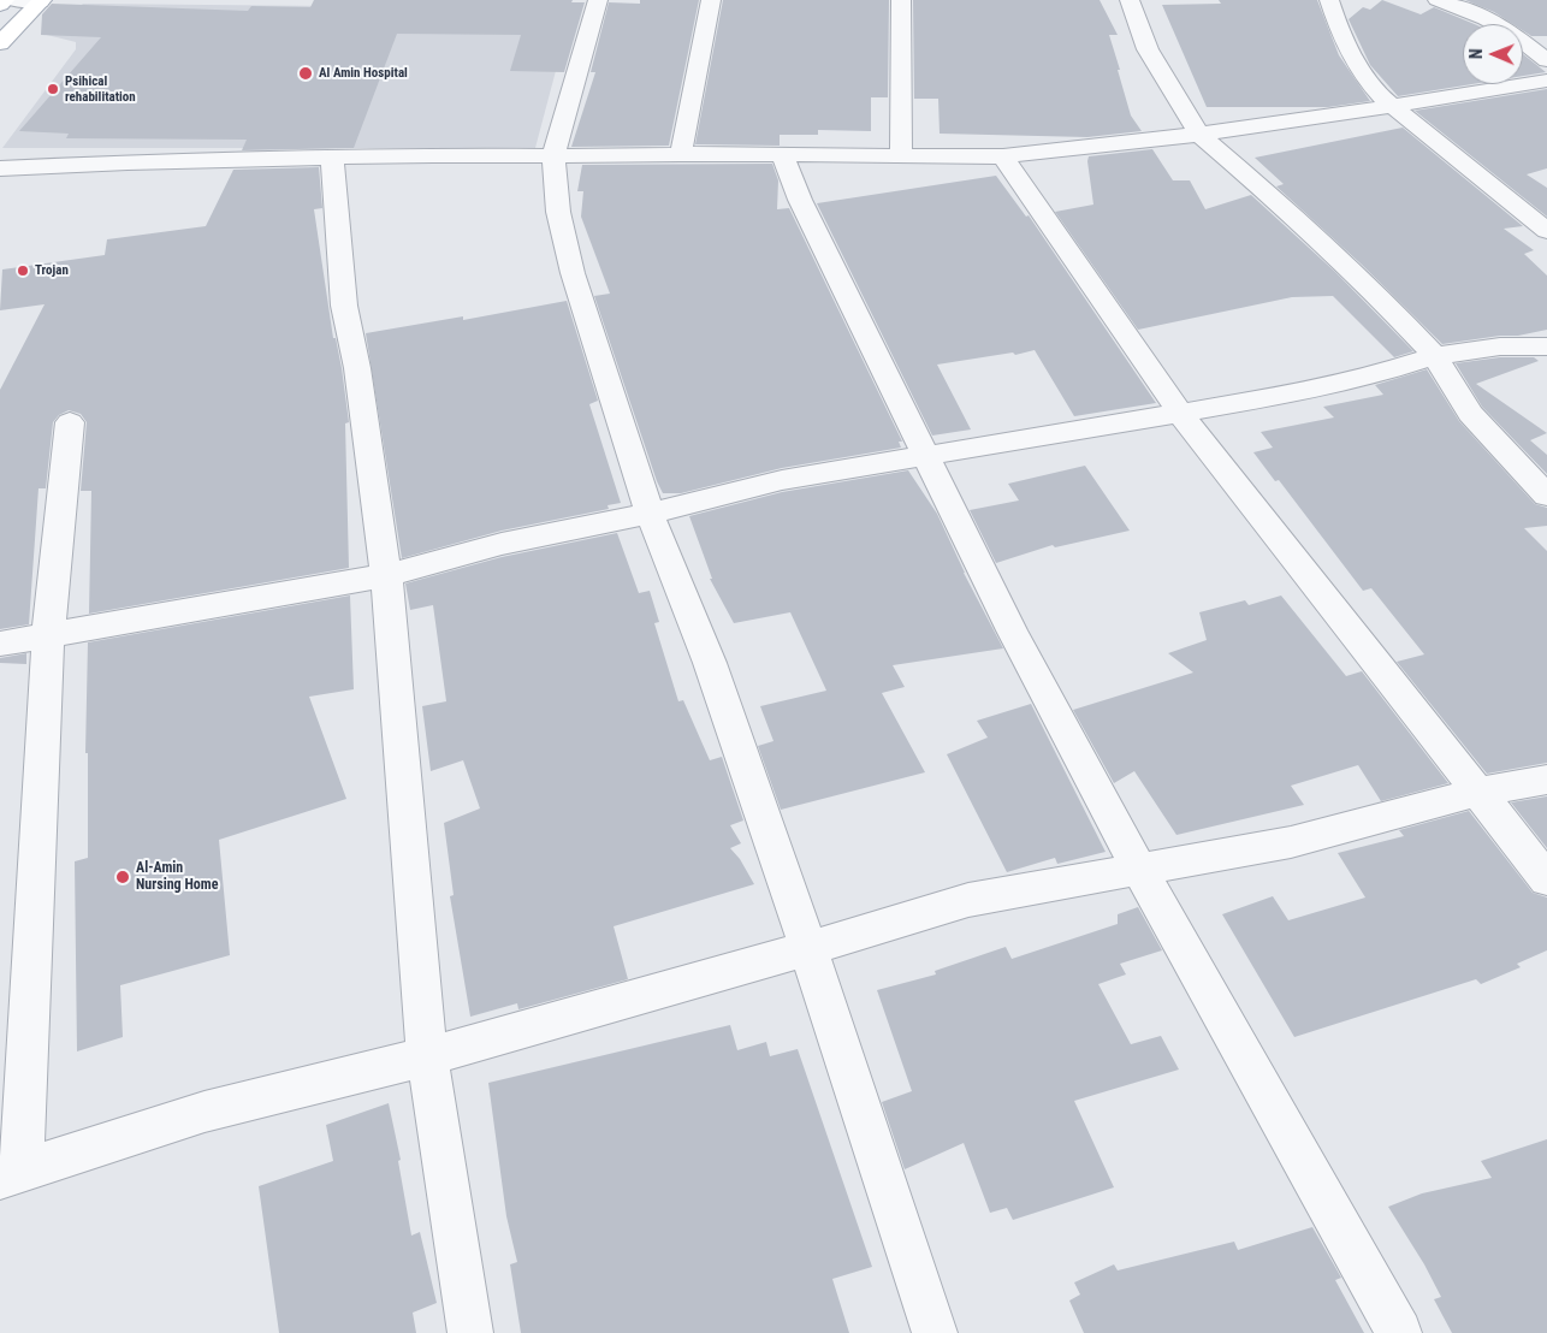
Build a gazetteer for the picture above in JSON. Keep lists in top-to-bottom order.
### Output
{
  "places": [
    "Al Amin Hospital",
    "Psihical rehabilitation",
    "Trojan",
    "Al-Amin Nursing Home"
  ],
  "north": "left"
}
